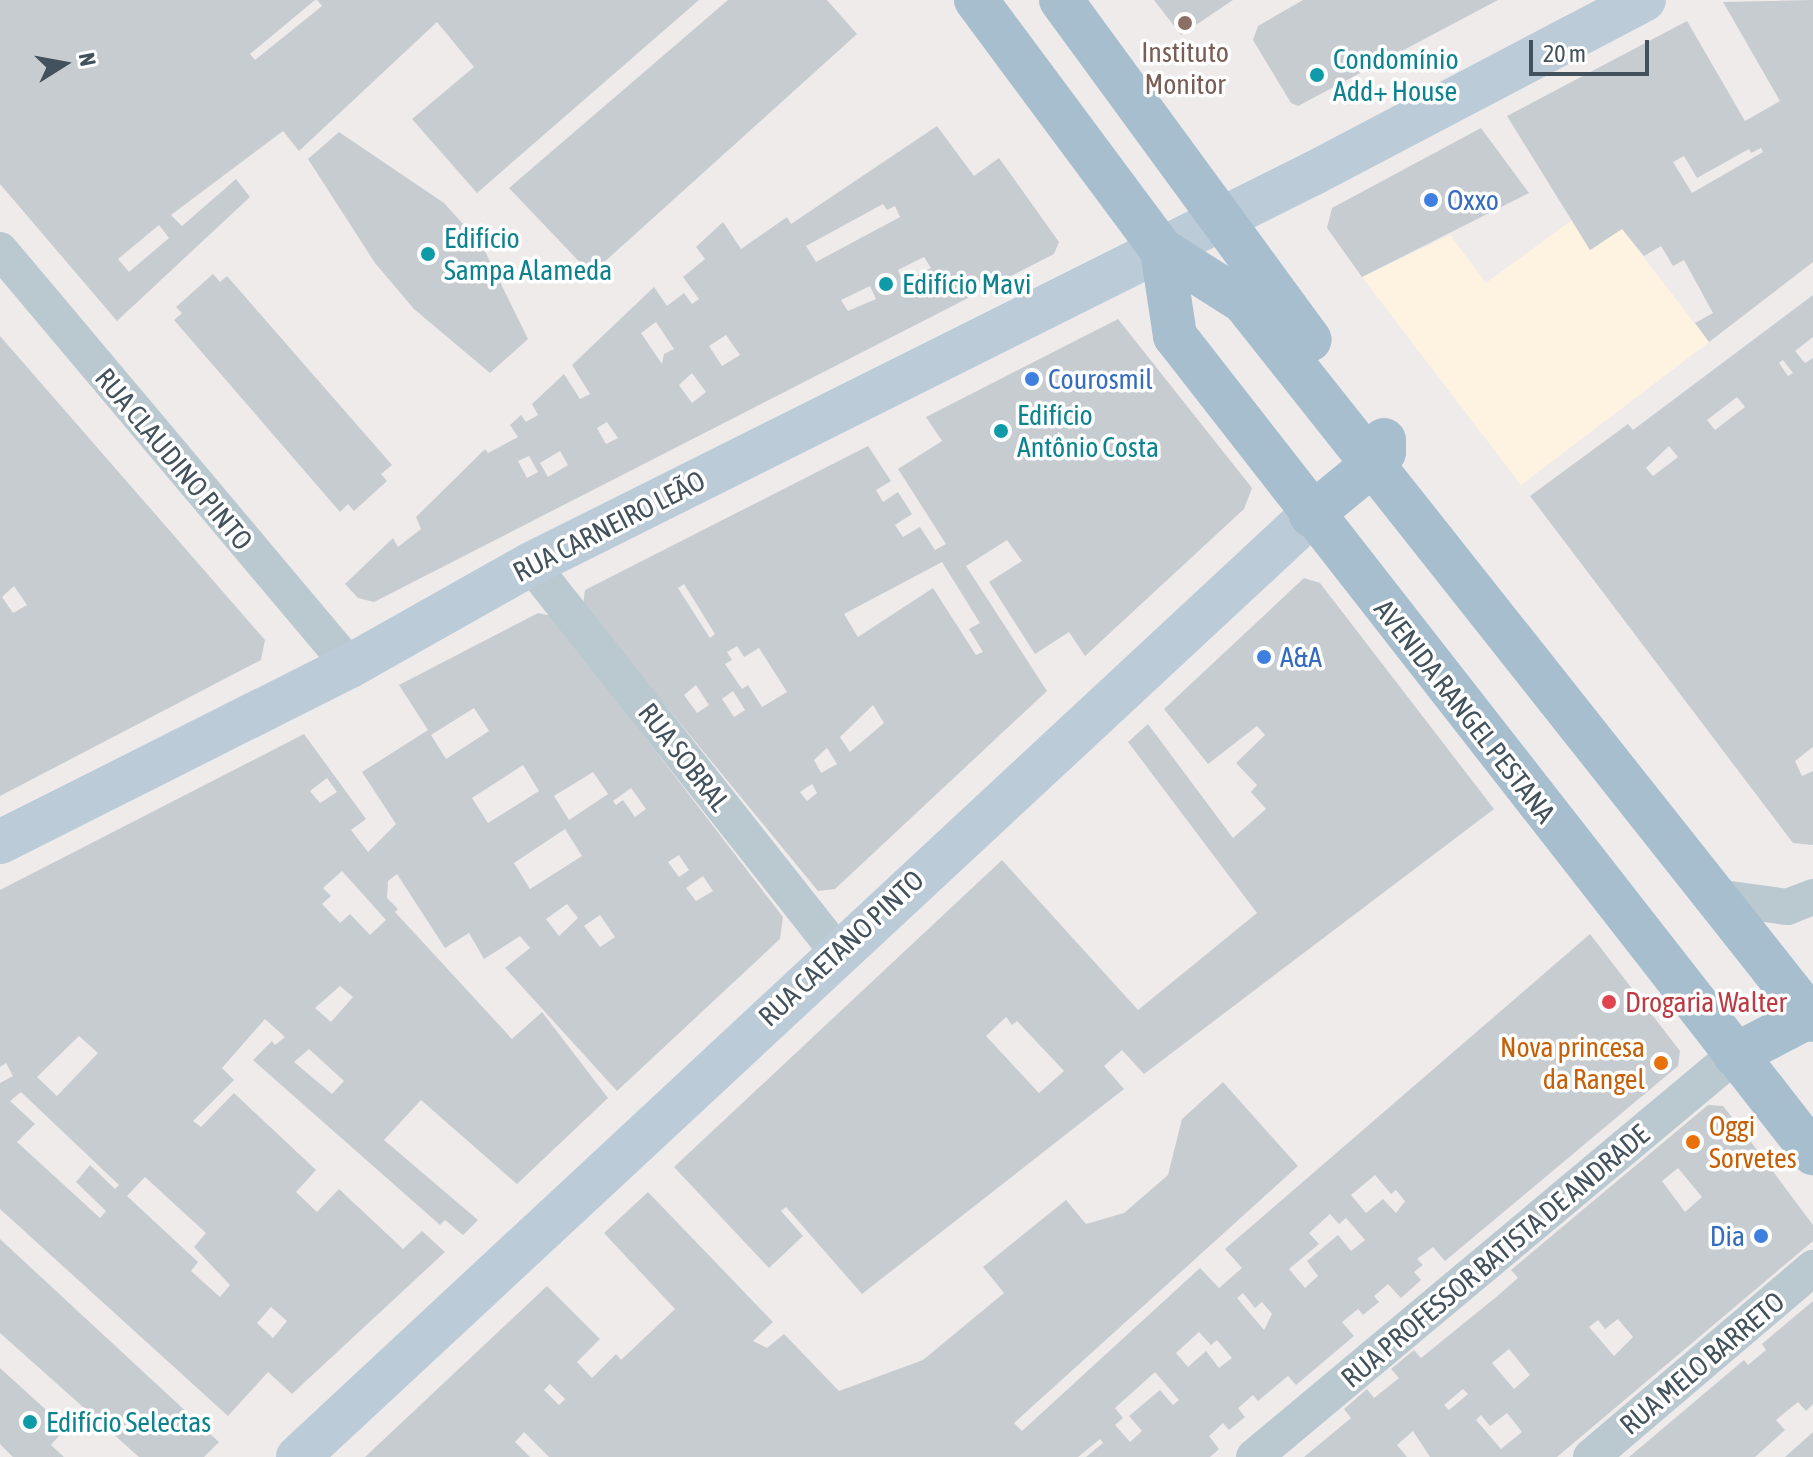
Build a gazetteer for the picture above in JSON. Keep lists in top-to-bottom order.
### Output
{
  "streets": {
    "main road": ["AVENIDA RANGEL PESTANA", "RUA CAETANO PINTO"],
    "street": [
      "RUA CLAUDINO PINTO",
      "RUA CARNEIRO LEÃO",
      "RUA SOBRAL",
      "RUA PROFESSOR BATISTA DE ANDRADE",
      "RUA MELO BARRETO"
    ]
  },
  "crossings": [
    ["RUA CLAUDINO PINTO", "RUA CARNEIRO LEÃO"],
    ["RUA CARNEIRO LEÃO", "AVENIDA RANGEL PESTANA"],
    ["RUA CARNEIRO LEÃO", "RUA SOBRAL"],
    ["AVENIDA RANGEL PESTANA", "RUA CAETANO PINTO"],
    ["AVENIDA RANGEL PESTANA", "RUA PROFESSOR BATISTA DE ANDRADE"],
    ["RUA SOBRAL", "RUA CAETANO PINTO"]
  ],
  "places": [
    "Instituto Monitor",
    "Condomínio Add+ House",
    "Oxxo",
    "Edifício Sampa Alameda",
    "Edifício Mavi",
    "Courosmil",
    "Edifício Antônio Costa",
    "A&A",
    "Drogaria Walter",
    "Nova princesa da Rangel",
    "Oggi Sorvetes",
    "Dia",
    "Edifício Selectas"
  ],
  "scale_bar": "20 m",
  "north": "right"
}
